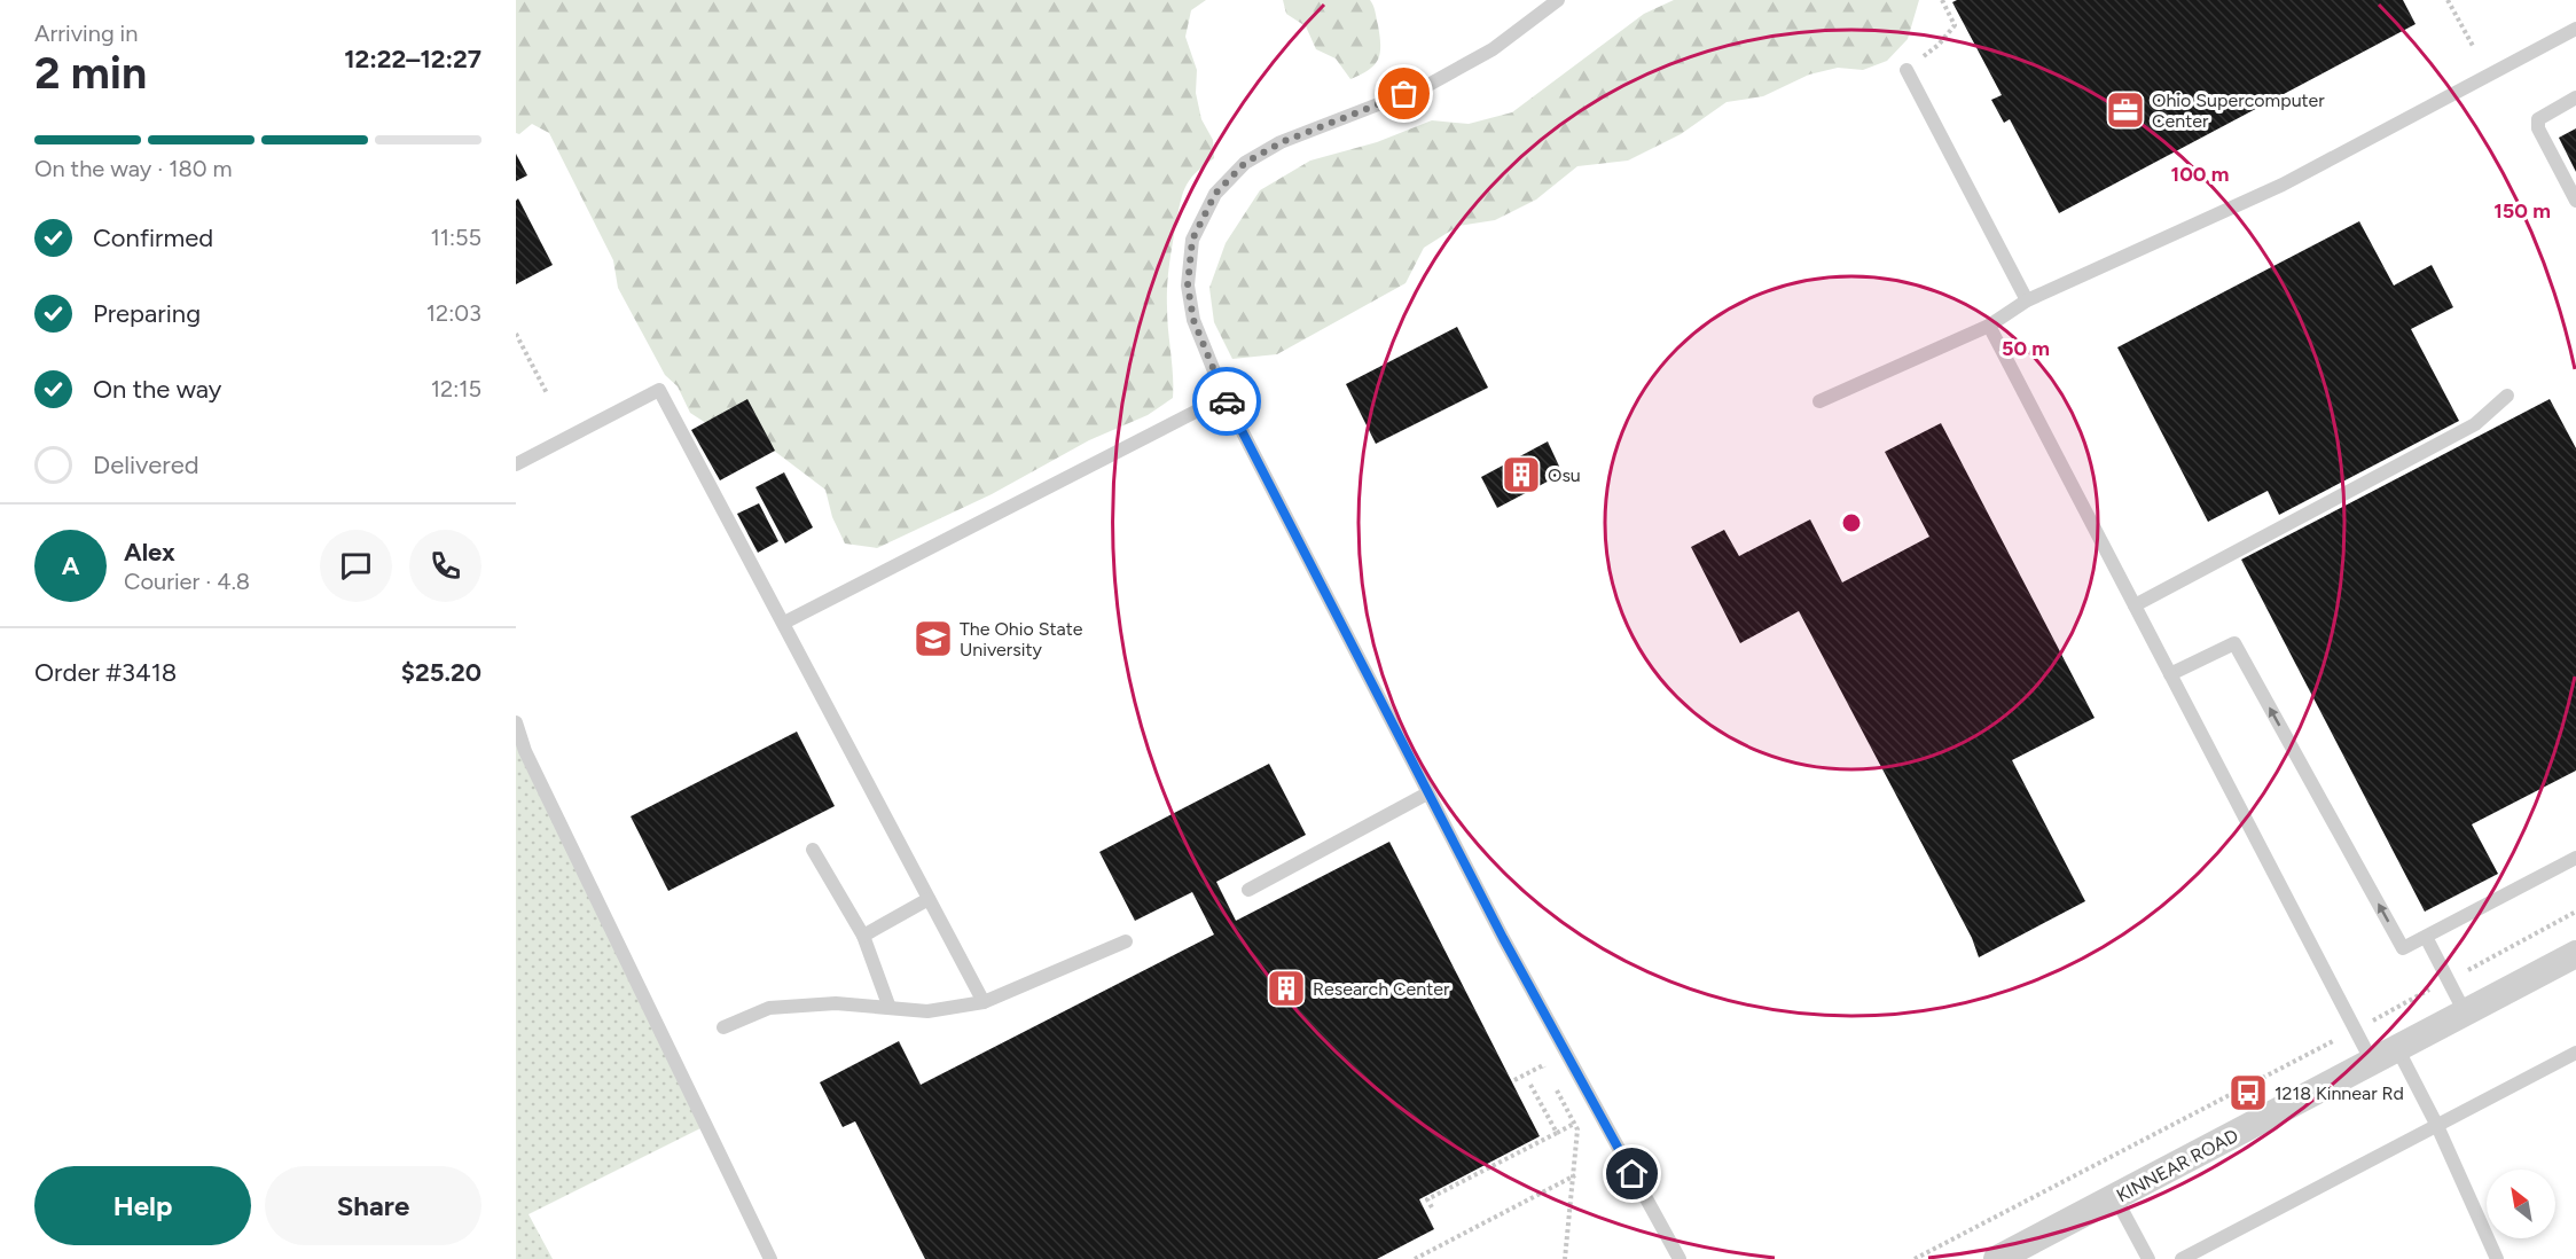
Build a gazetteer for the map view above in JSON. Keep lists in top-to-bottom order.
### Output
{
  "streets": {
    "street": ["KINNEAR ROAD"]
  },
  "places": {
    "office": ["Ohio Supercomputer Center"],
    "building": ["Osu", "Research Center"],
    "school or university": ["The Ohio State University"],
    "bus stop": ["1218 Kinnear Rd"]
  },
  "north": "top left",
  "page": {
    "heading": ["2 min", "Arriving in", "12:22–12:27"],
    "panel": [
      "Alex",
      "Courier · 4.8",
      "Order #3418",
      "$25.20"
    ],
    "bar": "On the way · 180 m",
    "list": [
      ["Confirmed", "11:55"],
      ["Preparing", "12:03"],
      ["On the way", "12:15"],
      "Delivered"
    ],
    "round": "A",
    "buttons": ["Help", "Share"]
  },
  "rings": ["100 m", "150 m", "50 m"]
}
